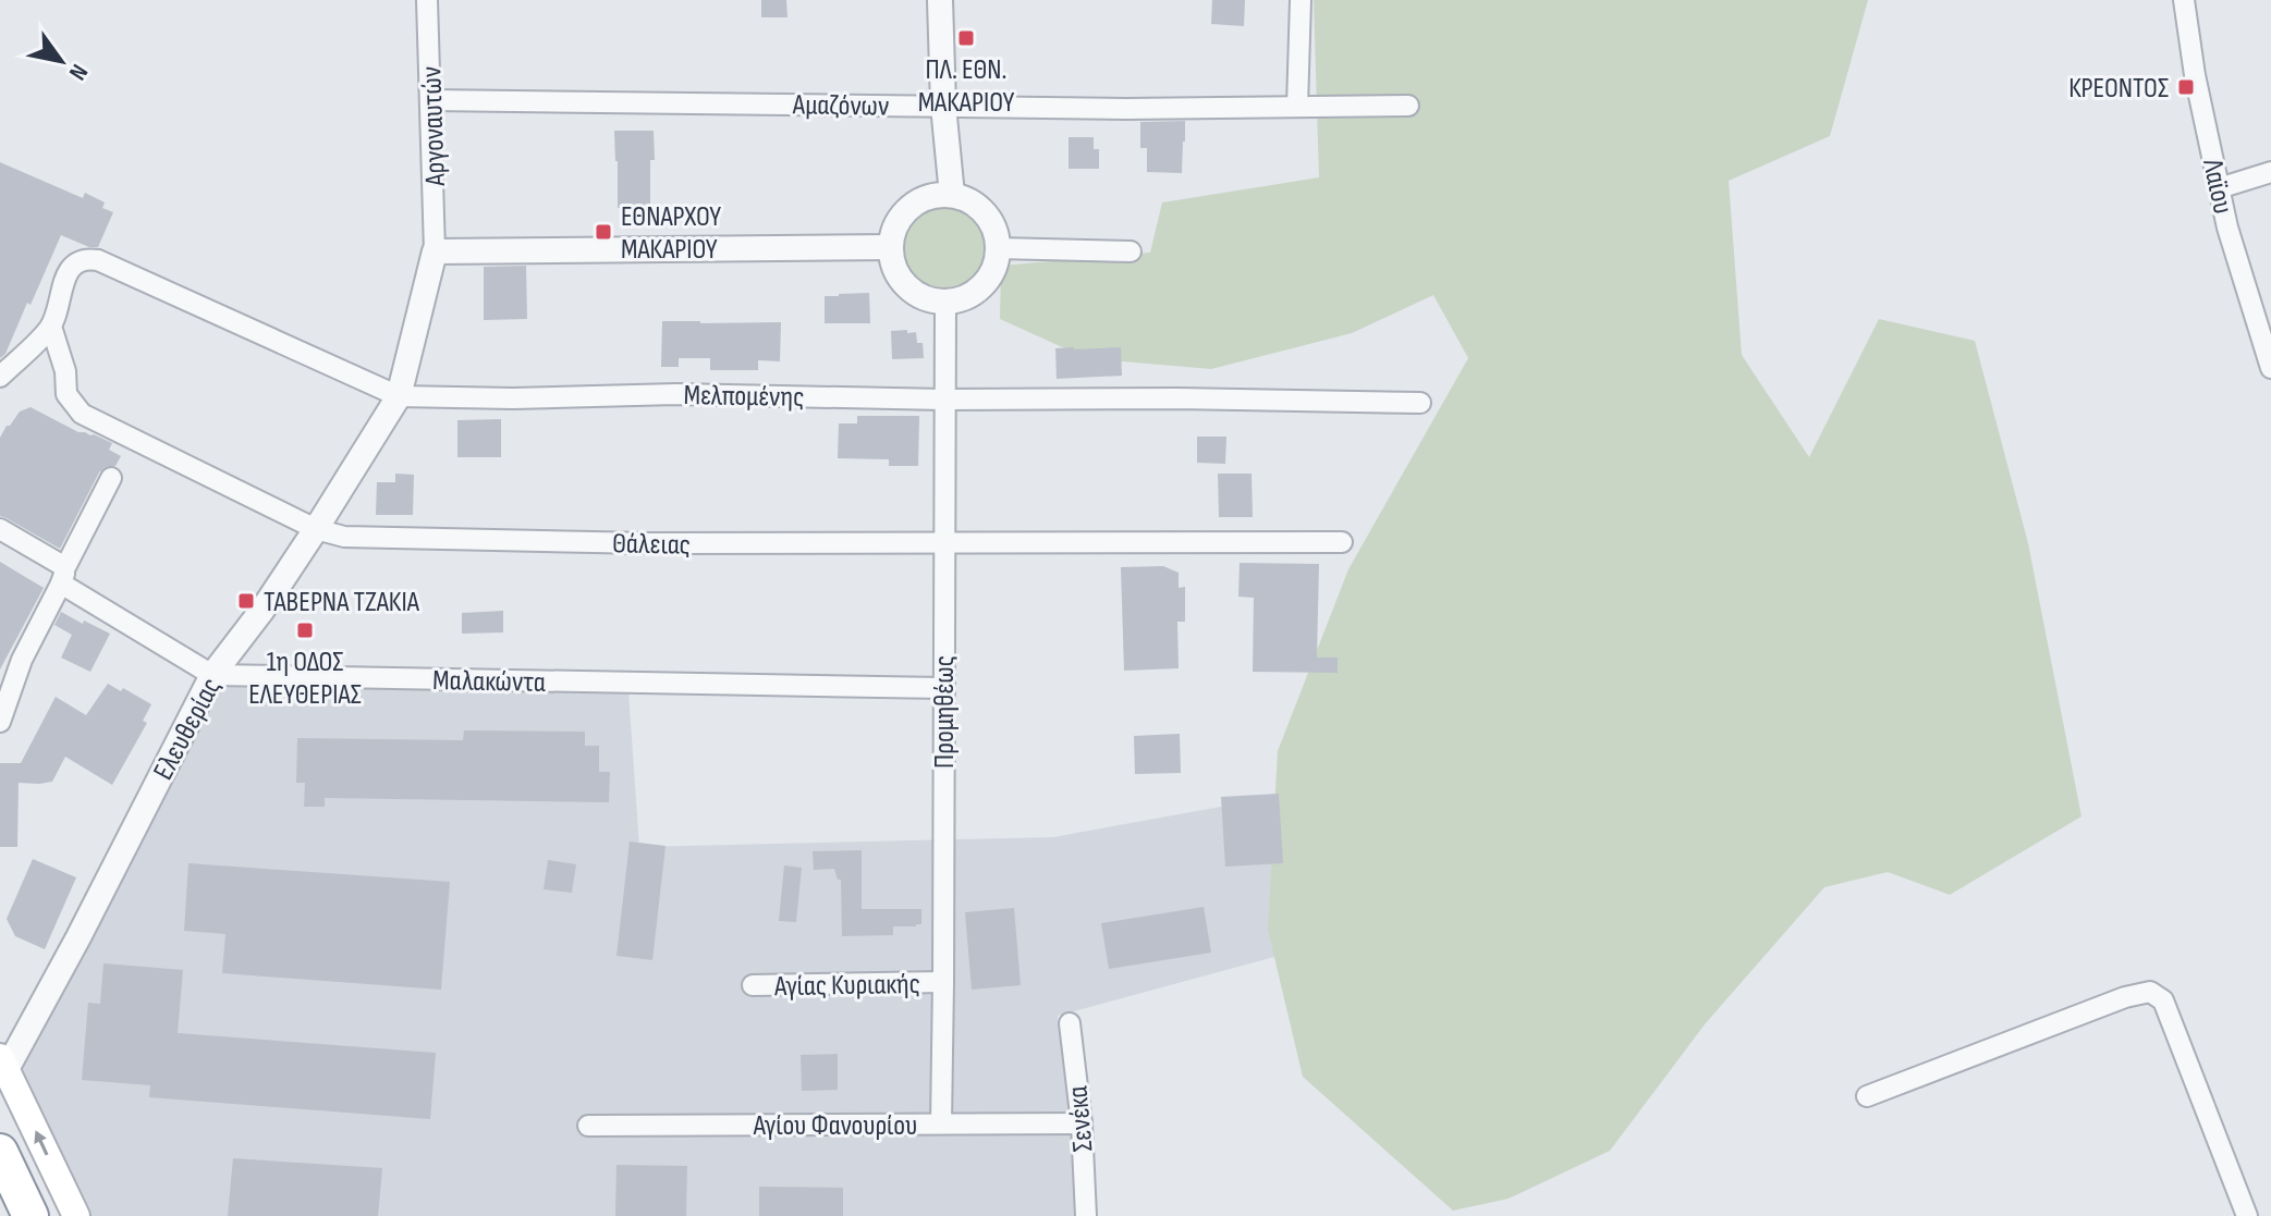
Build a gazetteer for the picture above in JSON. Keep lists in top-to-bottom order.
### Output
{
  "streets": {
    "street": [
      "Αμαζόνων",
      "Αργοναυτών",
      "Λαϊου",
      "Μελπομένης",
      "Θάλειας",
      "Μαλακώντα",
      "Προμηθέως",
      "Ελευθερίας",
      "Αγίας Κυριακής",
      "Σενέκα",
      "Αγίου Φανουρίου"
    ]
  },
  "crossings": [
    ["Αμαζόνων", "Αργοναυτών"],
    ["Αργοναυτών", "Ελευθερίας"],
    ["Μελπομένης", "Θάλειας"],
    ["Μελπομένης", "Προμηθέως"],
    ["Μελπομένης", "Ελευθερίας"],
    ["Θάλειας", "Προμηθέως"],
    ["Θάλειας", "Ελευθερίας"],
    ["Μαλακώντα", "Προμηθέως"],
    ["Μαλακώντα", "Ελευθερίας"],
    ["Προμηθέως", "Αγίας Κυριακής"],
    ["Προμηθέως", "Αγίου Φανουρίου"],
    ["Σενέκα", "Αγίου Φανουρίου"]
  ],
  "places": {
    "transit": [
      "ΠΛ. ΕΘΝ. ΜΑΚΑΡΙΟΥ",
      "ΚΡΕΟΝΤΟΣ",
      "ΕΘΝΑΡΧΟΥ ΜΑΚΑΡΙΟΥ",
      "ΤΑΒΕΡΝΑ ΤΖΑΚΙΑ",
      "1η ΟΔΟΣ ΕΛΕΥΘΕΡΙΑΣ"
    ]
  },
  "north": "bottom right"
}
